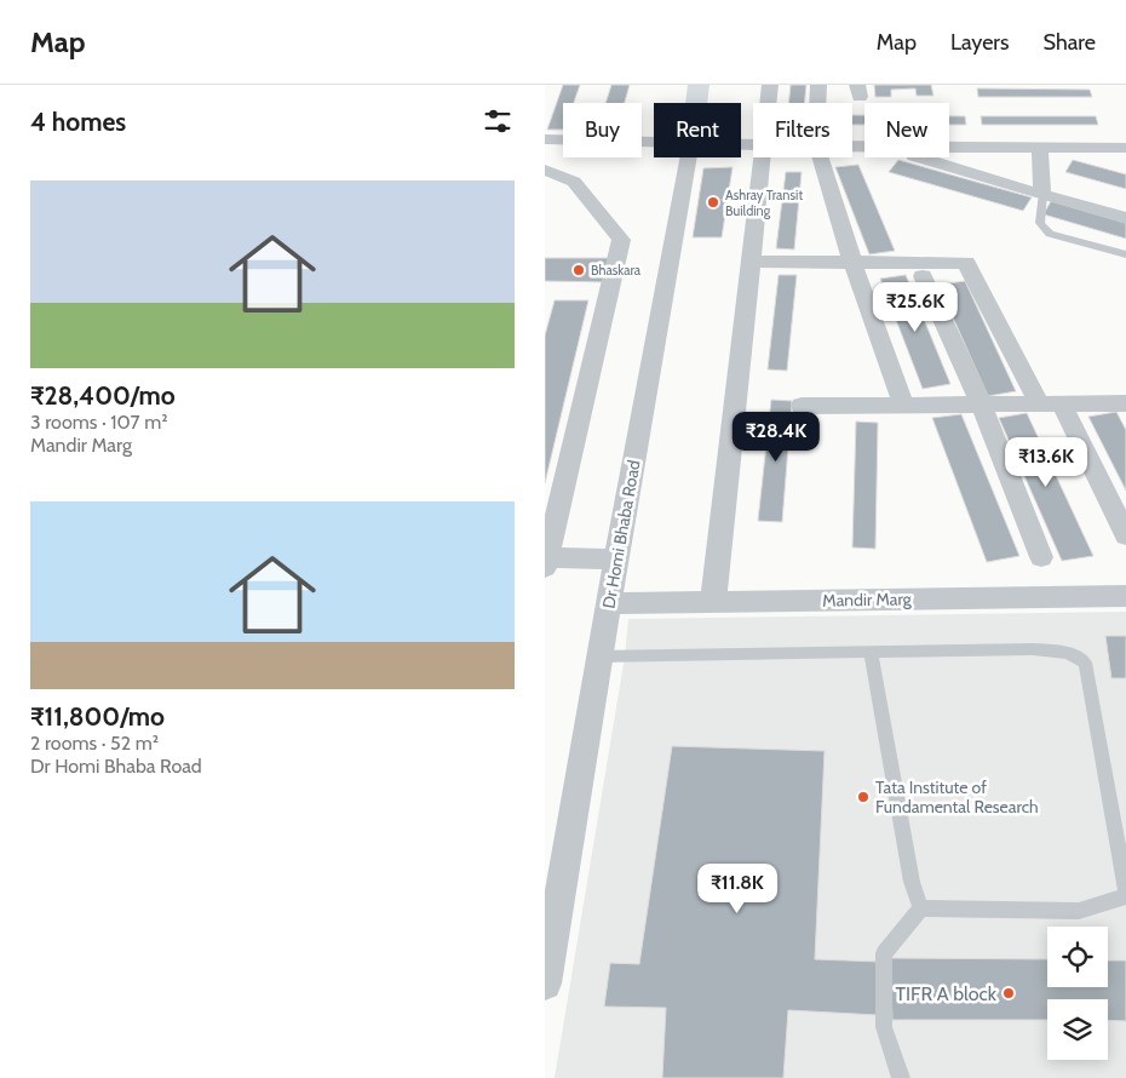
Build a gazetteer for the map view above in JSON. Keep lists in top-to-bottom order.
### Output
{
  "streets": {
    "street": ["Dr Homi Bhaba Road", "Mandir Marg"]
  },
  "crossings": [
    ["Dr Homi Bhaba Road", "Mandir Marg"]
  ],
  "places": [
    "Ashray Transit Building",
    "Bhaskara",
    "Tata Institute of Fundamental Research",
    "TIFR A block"
  ],
  "page": {
    "header": "Map",
    "nav": ["Map", "Layers", "Share"],
    "heading": "4 homes",
    "chip": [
      "Buy",
      "Rent",
      "Filters",
      "New"
    ],
    "list": [
      {
        "name": "₹28,400/mo",
        "note": "3 rooms · 107 m² · Mandir Marg"
      },
      {
        "name": "₹11,800/mo",
        "note": "2 rooms · 52 m² · Dr Homi Bhaba Road"
      }
    ],
    "price": [
      "₹25.6K",
      "₹28.4K",
      "₹13.6K",
      "₹11.8K"
    ]
  }
}
